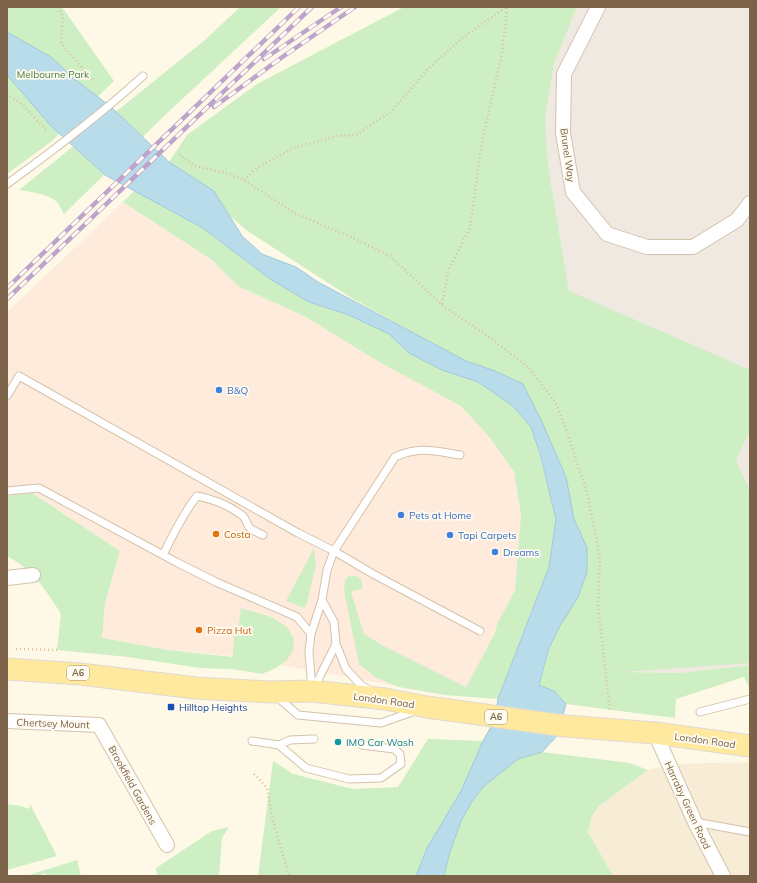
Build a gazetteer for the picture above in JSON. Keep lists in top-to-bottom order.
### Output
{
  "streets": {
    "main road": ["A6", "London Road"],
    "street": [
      "Brunel Way",
      "Chertsey Mount",
      "Brookfield Gardens",
      "Harraby Green Road"
    ]
  },
  "crossings": [
    ["London Road", "Harraby Green Road"],
    ["Chertsey Mount", "Brookfield Gardens"]
  ],
  "parks": ["Melbourne Park"],
  "places": {
    "other": [
      "B&Q",
      "Pets at Home",
      "Costa",
      "Tapi Carpets",
      "Dreams",
      "Pizza Hut",
      "IMO Car Wash"
    ],
    "transit": ["Hilltop Heights"]
  }
}
